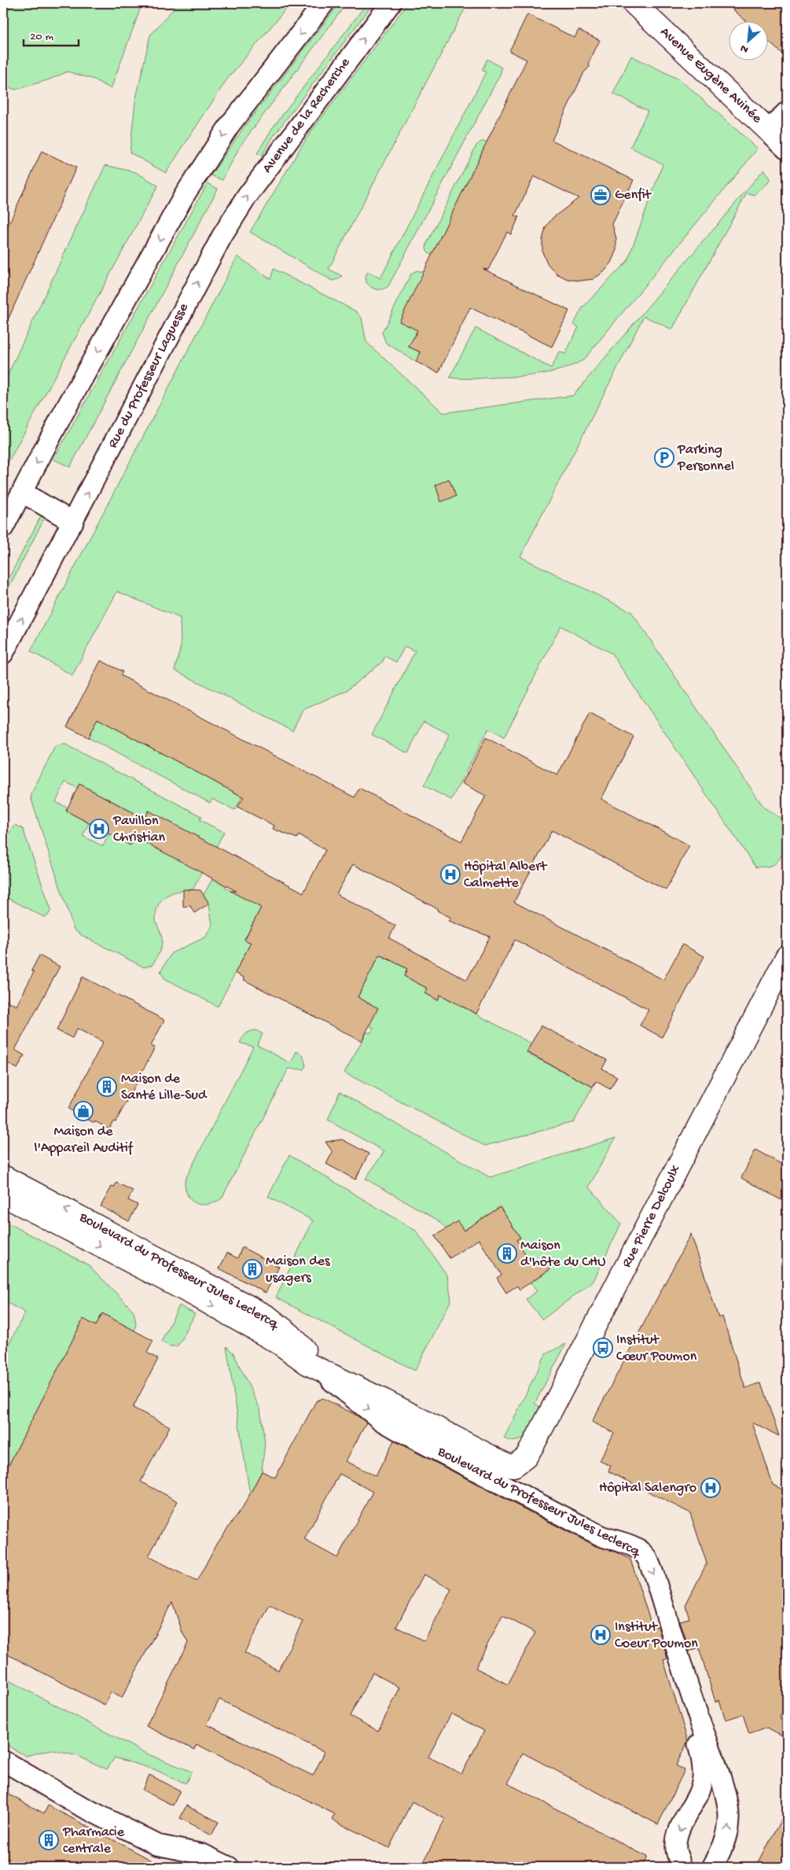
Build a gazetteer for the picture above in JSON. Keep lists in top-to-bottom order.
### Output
{
  "streets": {
    "street": [
      "Avenue Eugène Avinée",
      "Avenue de la Recherche",
      "Rue du Professeur Laguesse",
      "Rue Pierre Delcoulx",
      "Boulevard du Professeur Jules Leclercq"
    ]
  },
  "crossings": [
    ["Avenue de la Recherche", "Rue du Professeur Laguesse"],
    ["Rue Pierre Delcoulx", "Boulevard du Professeur Jules Leclercq"]
  ],
  "places": {
    "office": ["Genfit"],
    "parking": ["Parking Personnel"],
    "hospital": [
      "Pavillon Christian",
      "Hôpital Albert Calmette",
      "Hôpital Salengro",
      "Institut Coeur Poumon"
    ],
    "building": [
      "Maison de Santé Lille-Sud",
      "Maison d'hôte du CHU",
      "Maison des usagers",
      "Pharmacie centrale"
    ],
    "shop": ["Maison de l'Appareil Auditif"],
    "bus stop": ["Institut Cœur Poumon"]
  },
  "scale_bar": "20 m",
  "north": "bottom left"
}
